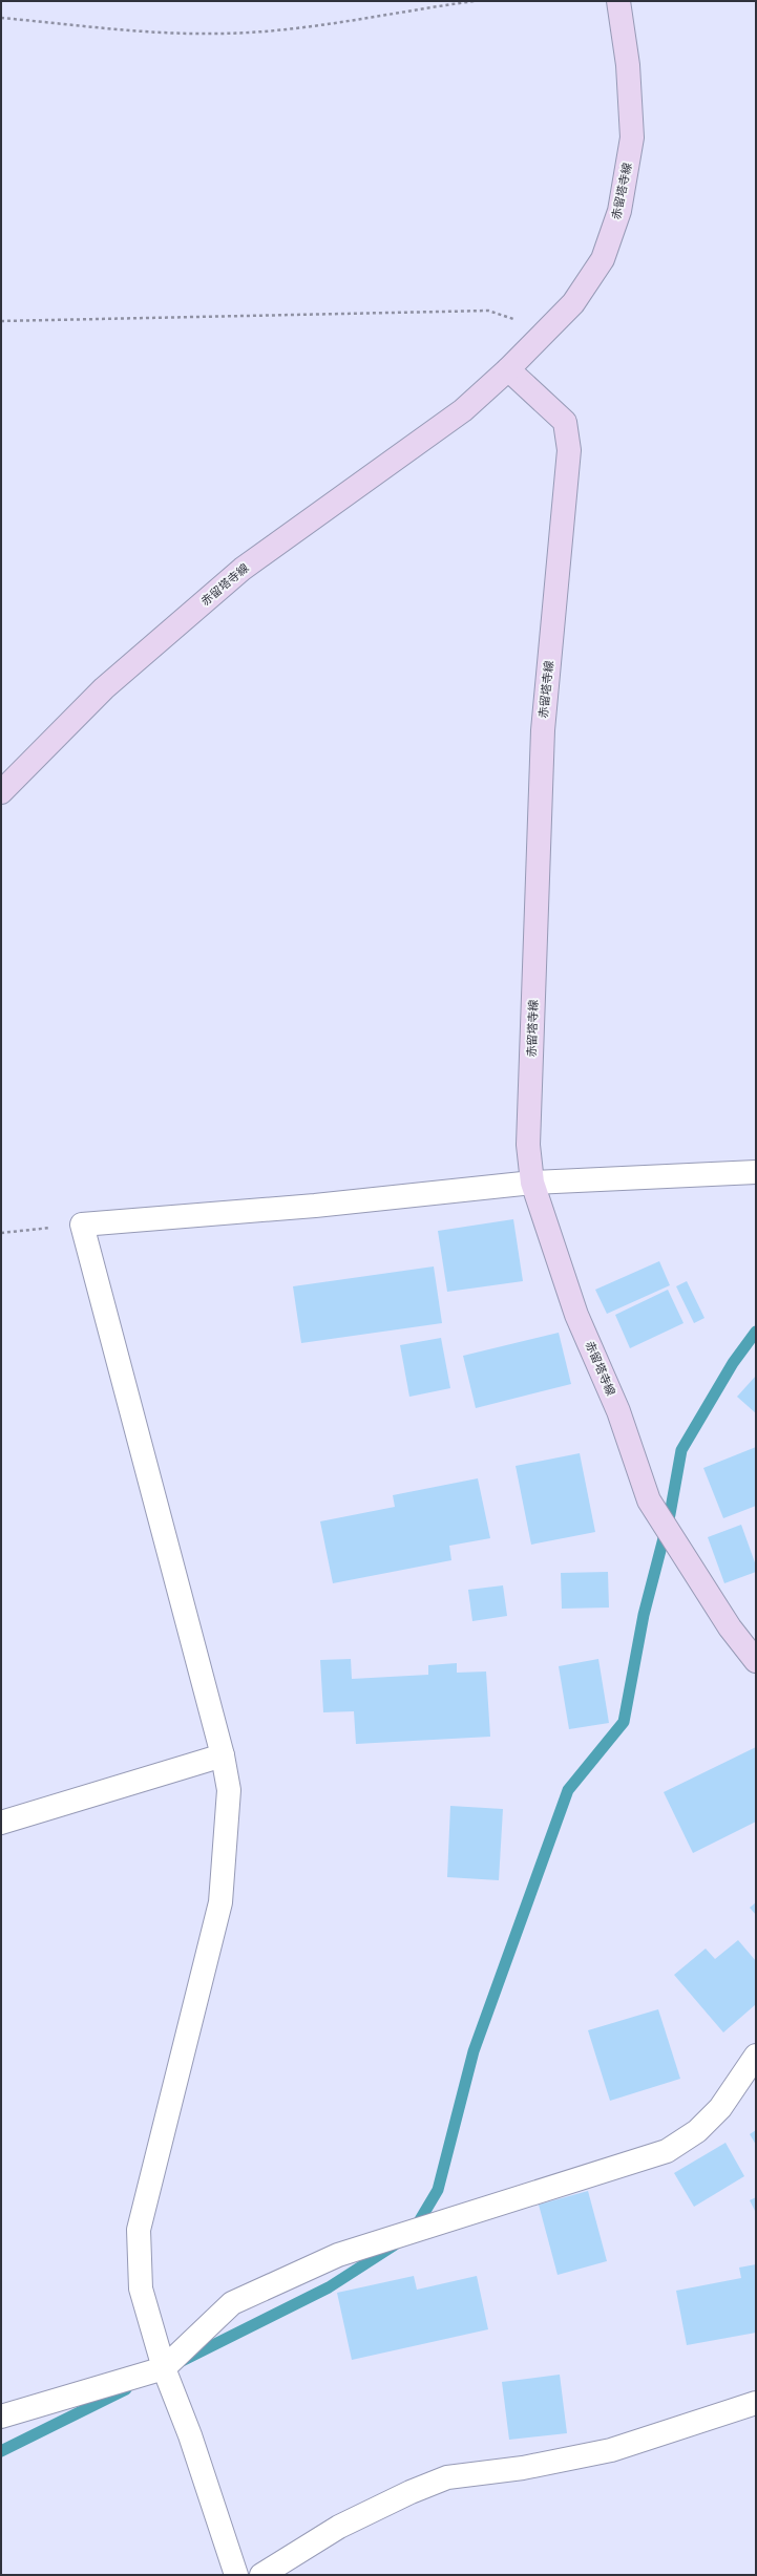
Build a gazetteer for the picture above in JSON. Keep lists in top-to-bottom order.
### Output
{
  "streets": {
    "main road": ["赤留塔寺線"]
  }
}
